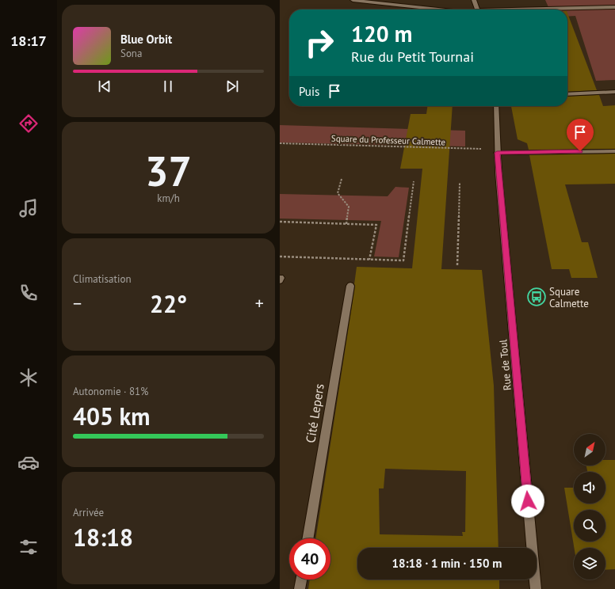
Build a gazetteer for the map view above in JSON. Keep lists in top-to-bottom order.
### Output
{
  "streets": {
    "street": ["Rue de Toul", "Cité Lepers"],
    "path": ["Square du Professeur Calmette"]
  },
  "crossings": [
    ["Square du Professeur Calmette", "Rue de Toul"]
  ],
  "places": {
    "bus stop": ["Square Calmette"]
  },
  "north": "top right",
  "page": {
    "tabs": "18:17",
    "turn": ["120 m", "Rue du Petit Tournai"],
    "song": ["Blue Orbit", "Sona"],
    "then": "Puis",
    "tile": [
      ["37", "km/h"],
      "Climatisation",
      ["Autonomie · 81%", "405 km"],
      ["Arrivée", "18:18"]
    ],
    "heat": ["−", "22°", "+"],
    "limit": "40",
    "trip": "18:18 · 1 min · 150 m"
  }
}
